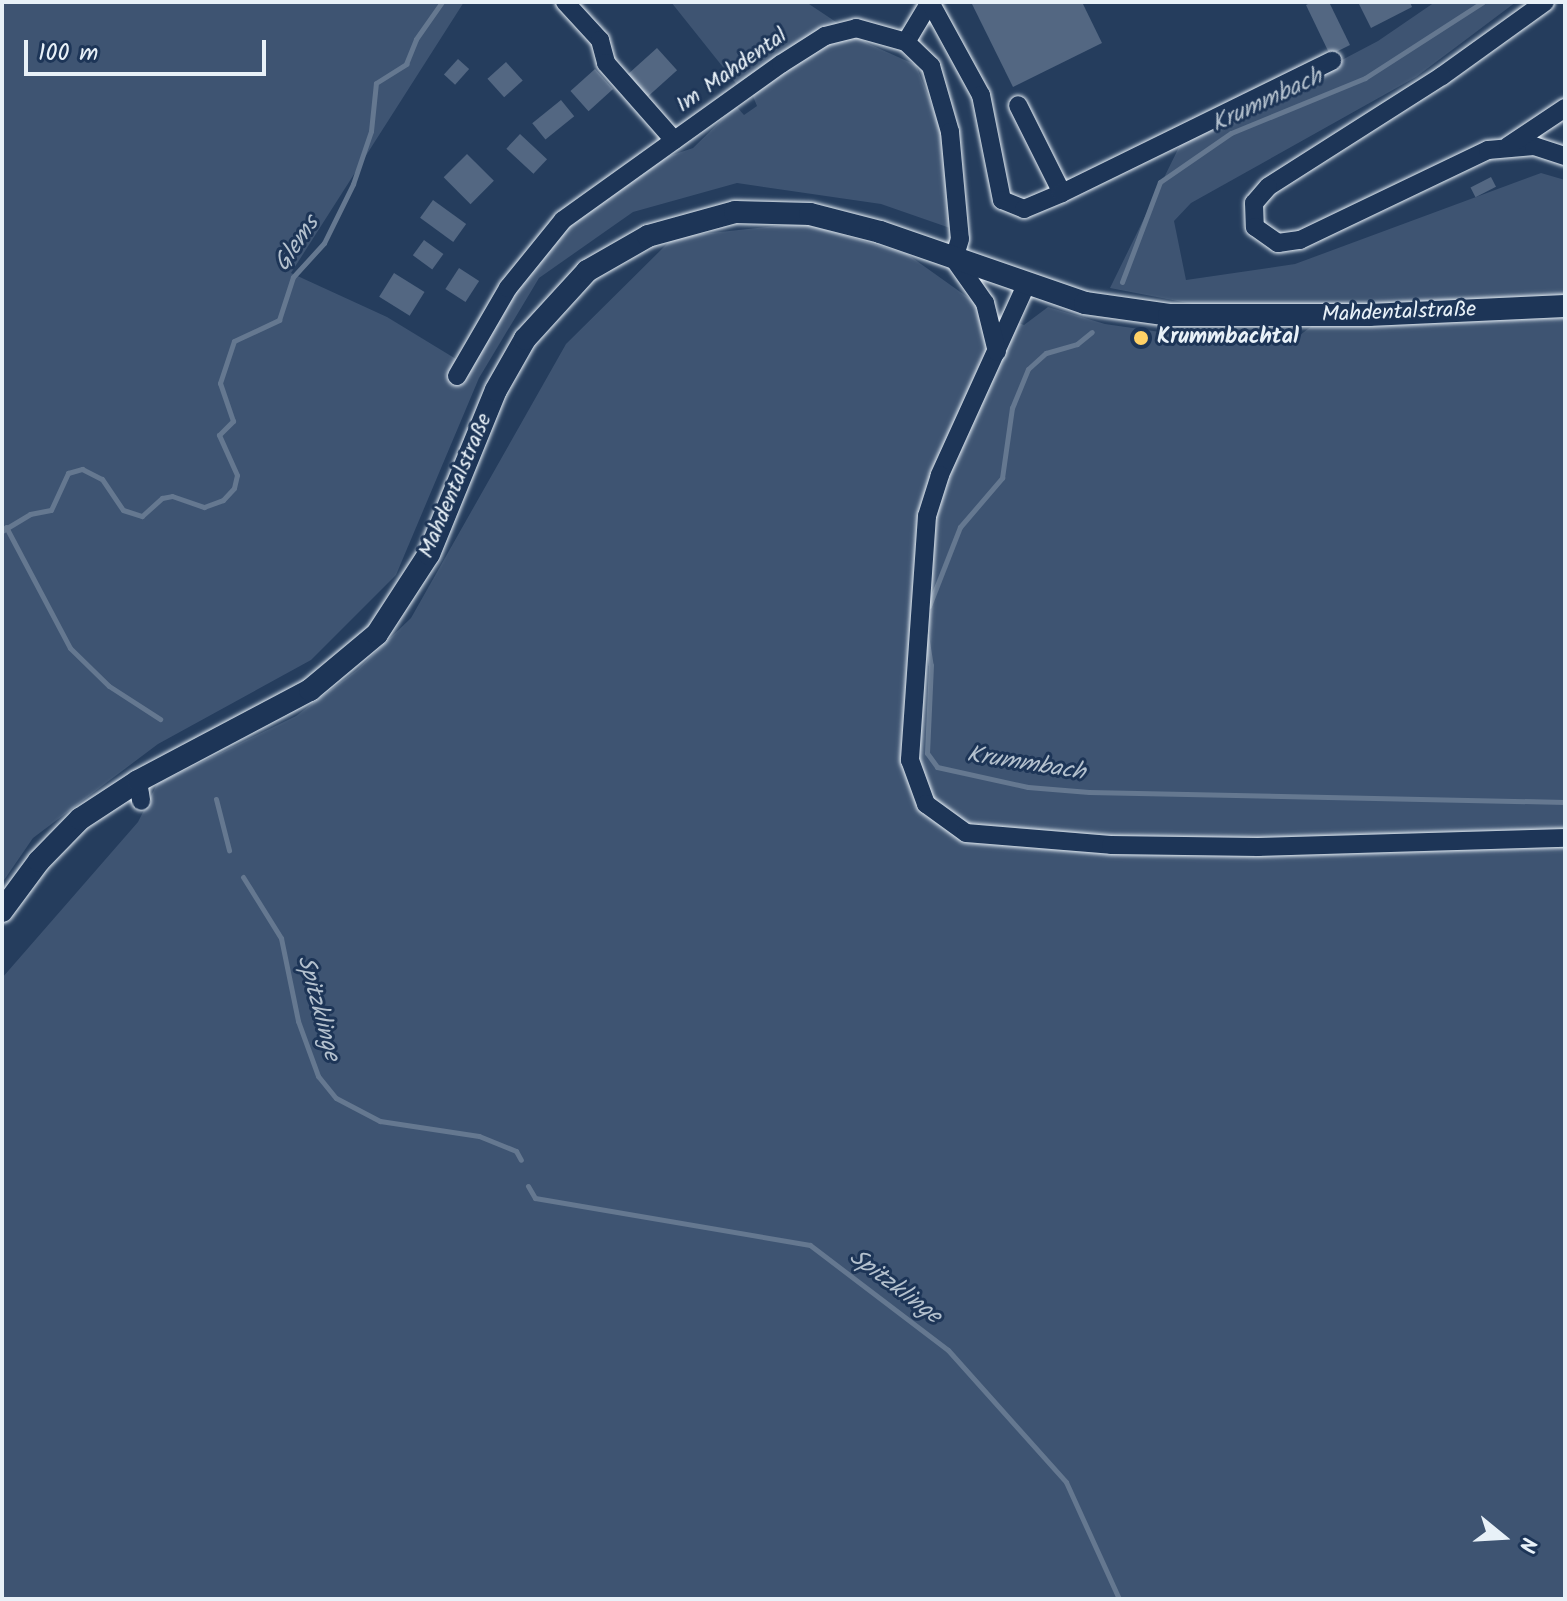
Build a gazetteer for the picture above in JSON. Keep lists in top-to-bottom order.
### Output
{
  "streets": {
    "main road": ["Mahdentalstraße"],
    "street": ["Im Mahdental"]
  },
  "water": ["Krummbach", "Glems", "Spitzklinge"],
  "places": ["Krummbachtal"],
  "scale_bar": "100 m",
  "north": "right"
}
